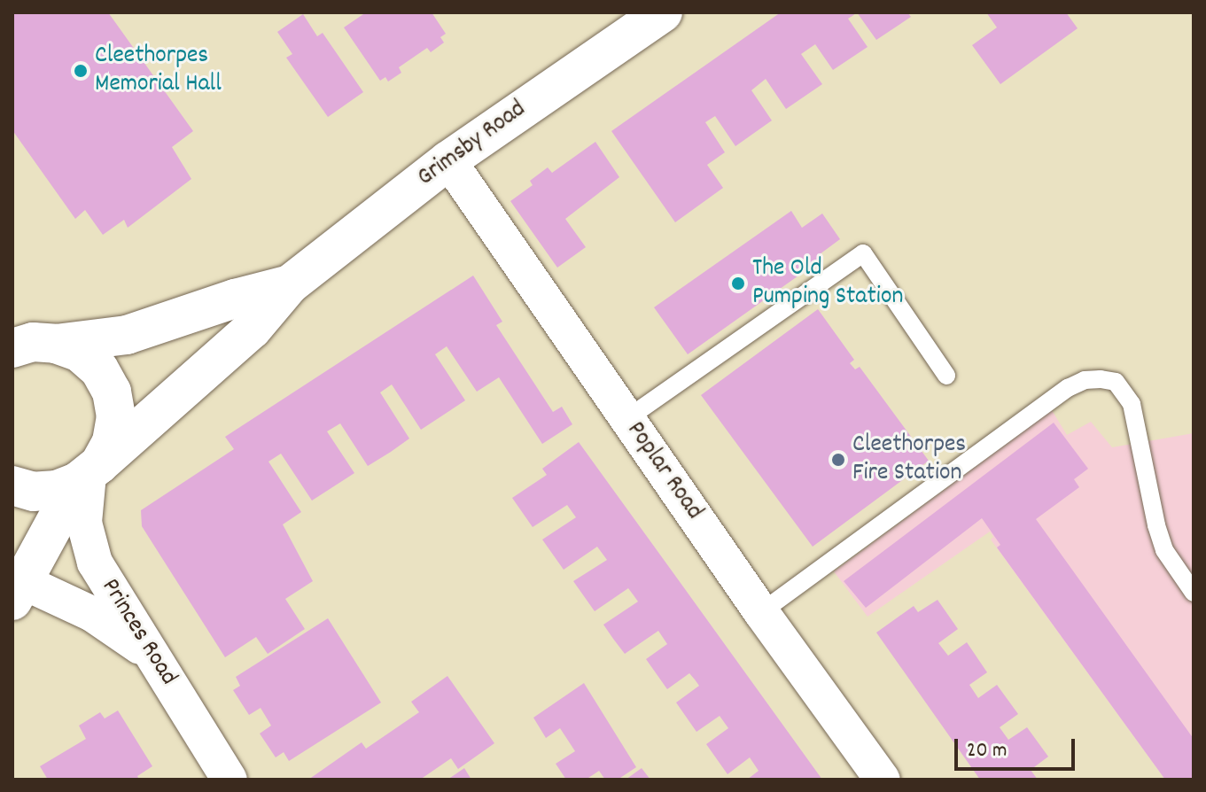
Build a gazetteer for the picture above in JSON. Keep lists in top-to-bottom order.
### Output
{
  "streets": {
    "main road": ["Grimsby Road"],
    "street": ["Poplar Road", "Princes Road"]
  },
  "crossings": [
    ["Grimsby Road", "Poplar Road"],
    ["Grimsby Road", "Princes Road"]
  ],
  "places": ["Cleethorpes Memorial Hall", "The Old Pumping Station", "Cleethorpes Fire Station"],
  "scale_bar": "20 m"
}
